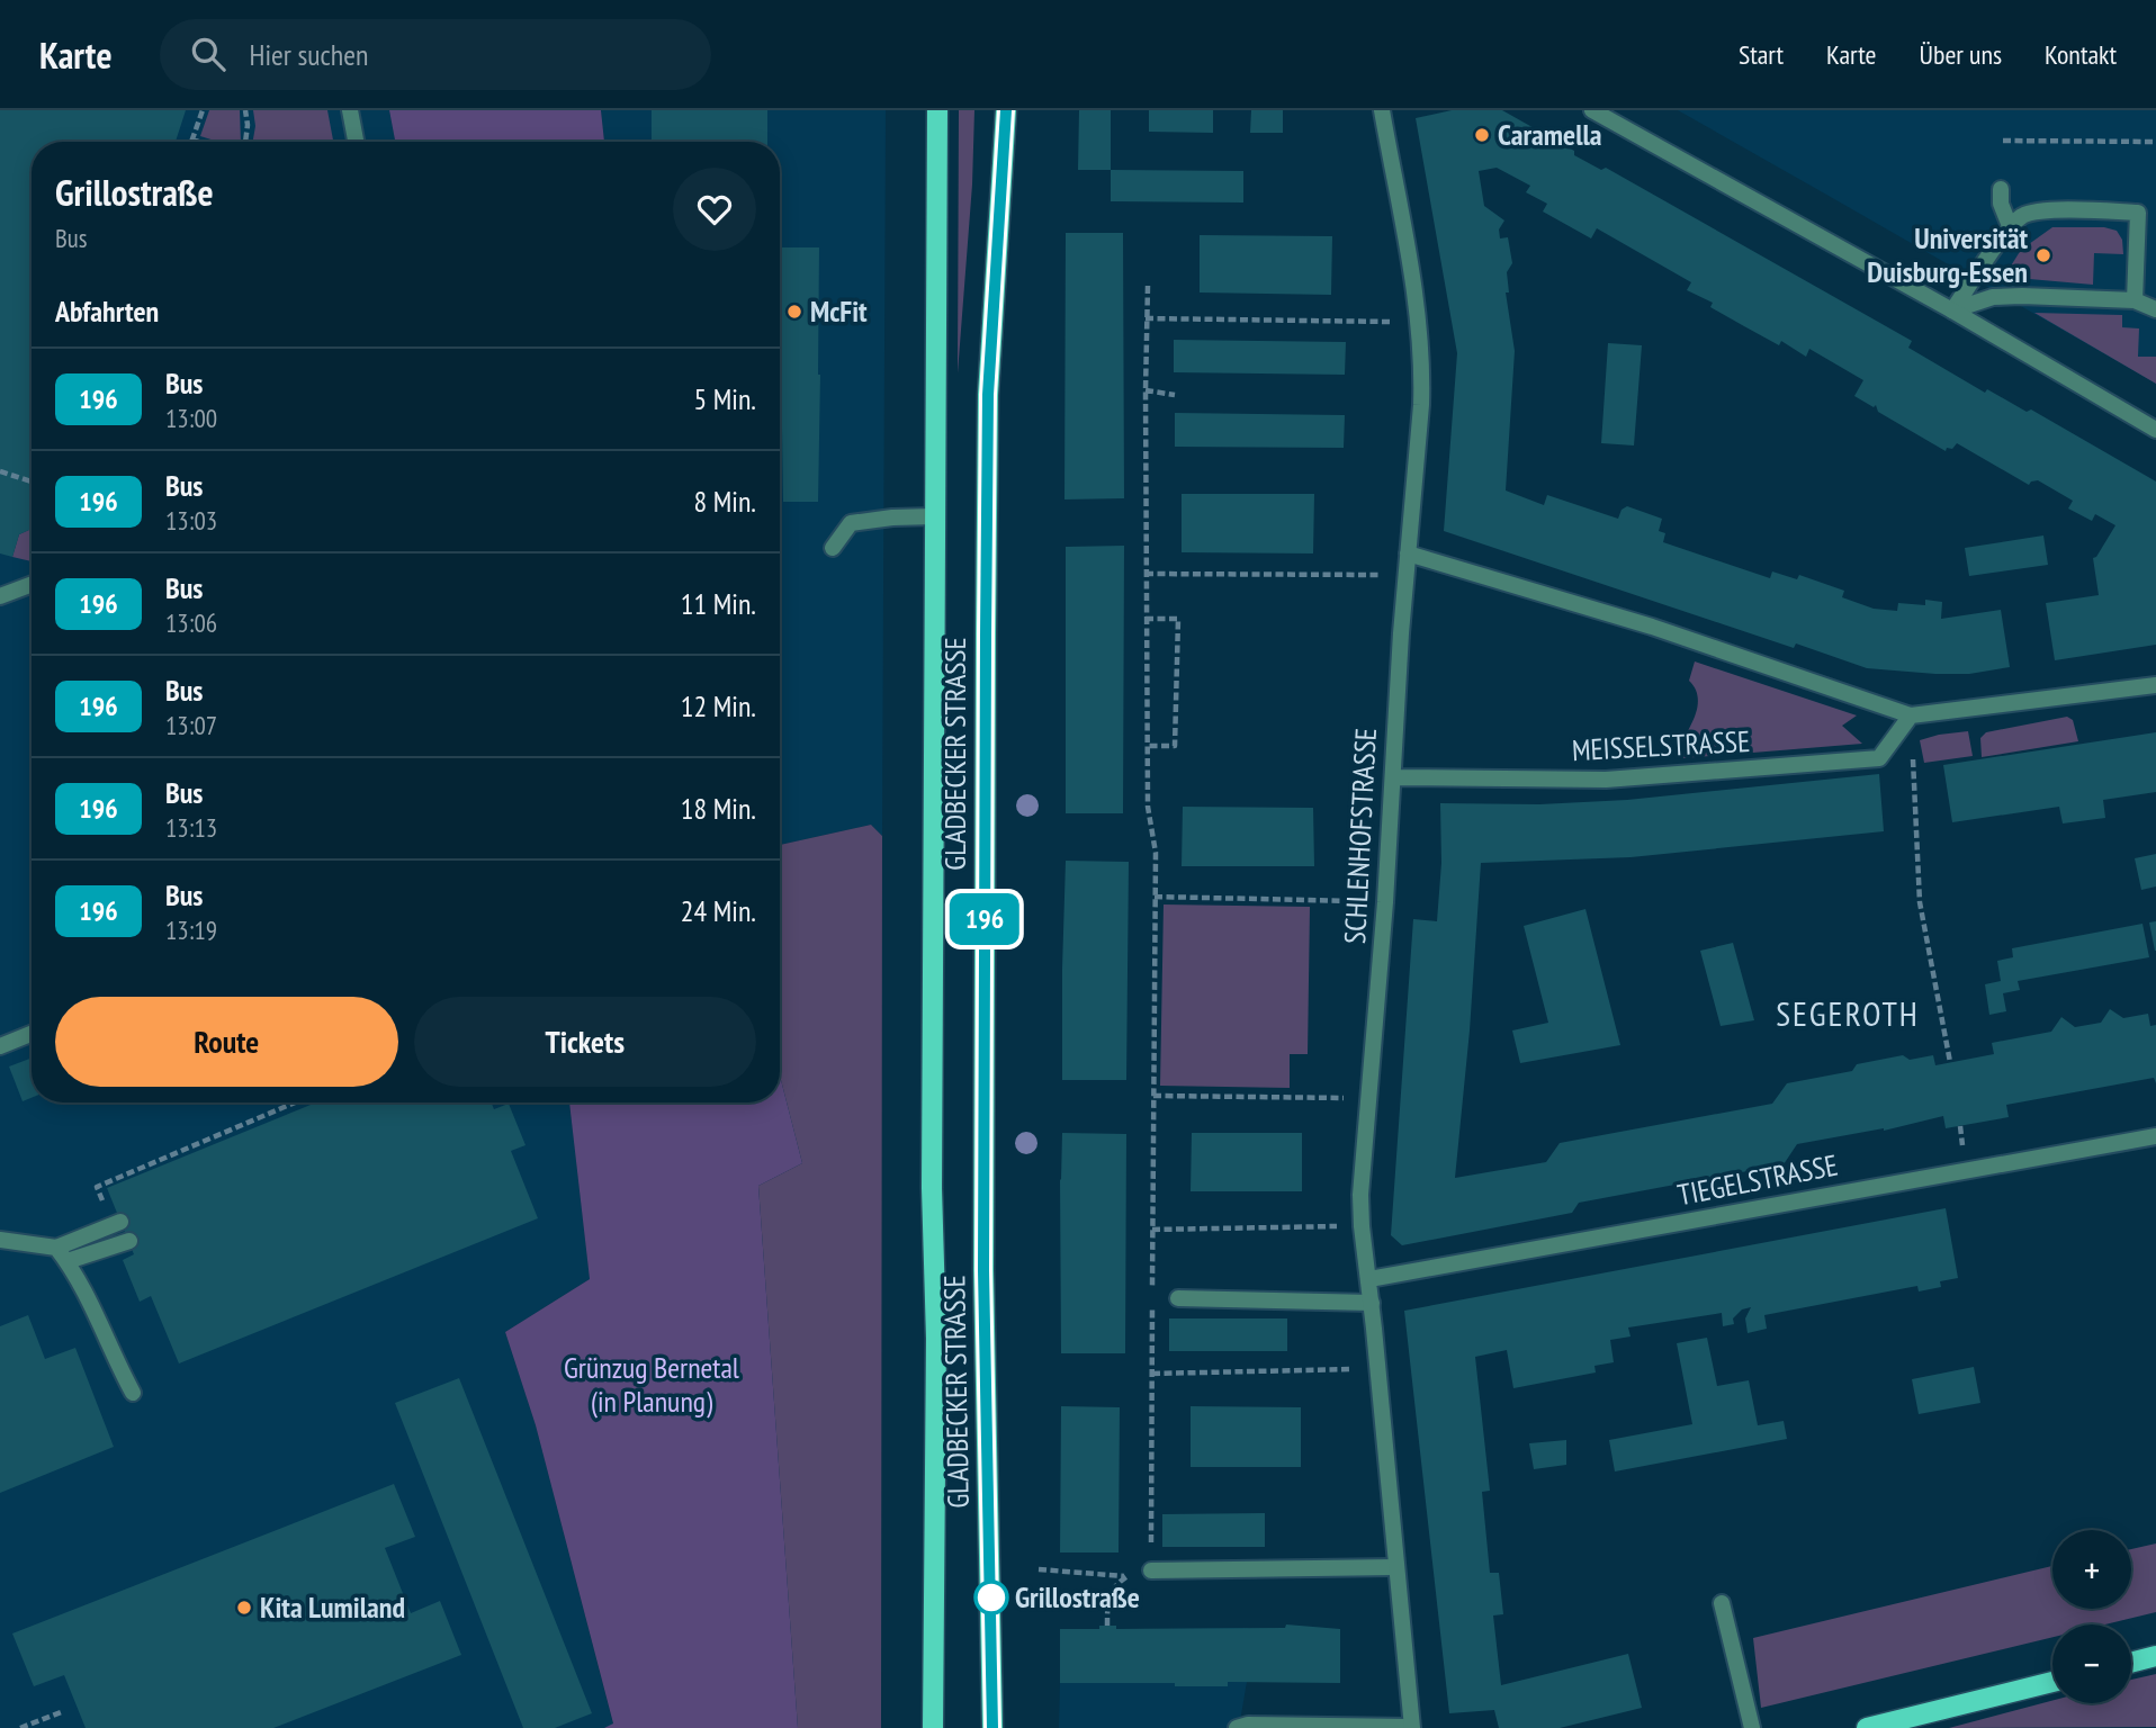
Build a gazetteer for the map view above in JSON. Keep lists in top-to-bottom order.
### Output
{
  "streets": {
    "main road": ["GLADBECKER STRASSE"],
    "street": ["MEISSELSTRASSE", "SCHLENHOFSTRASSE", "TIEGELSTRASSE"]
  },
  "crossings": [
    ["MEISSELSTRASSE", "SCHLENHOFSTRASSE"],
    ["SCHLENHOFSTRASSE", "TIEGELSTRASSE"]
  ],
  "districts": ["SEGEROTH"],
  "parks": ["Grünzug Bernetal (in Planung)"],
  "places": [
    "Caramella",
    "Universität Duisburg-Essen",
    "McFit",
    "Grillostraße",
    "Kita Lumiland"
  ],
  "lines": ["bus line 196"],
  "page": {
    "header": "Karte",
    "search": "Hier suchen",
    "nav": [
      "Start",
      "Karte",
      "Über uns",
      "Kontakt"
    ],
    "on_map": "196",
    "heading": [
      ["Grillostraße", "Bus"],
      "Abfahrten"
    ],
    "list": [
      {
        "mark": "196",
        "name": "Bus",
        "note": "13:00",
        "value": "5 Min."
      },
      {
        "mark": "196",
        "name": "Bus",
        "note": "13:03",
        "value": "8 Min."
      },
      {
        "mark": "196",
        "name": "Bus",
        "note": "13:06",
        "value": "11 Min."
      },
      {
        "mark": "196",
        "name": "Bus",
        "note": "13:07",
        "value": "12 Min."
      },
      {
        "mark": "196",
        "name": "Bus",
        "note": "13:13",
        "value": "18 Min."
      },
      {
        "mark": "196",
        "name": "Bus",
        "note": "13:19",
        "value": "24 Min."
      }
    ],
    "buttons": ["Route", "Tickets"],
    "map_buttons": ["+", "−"]
  }
}
